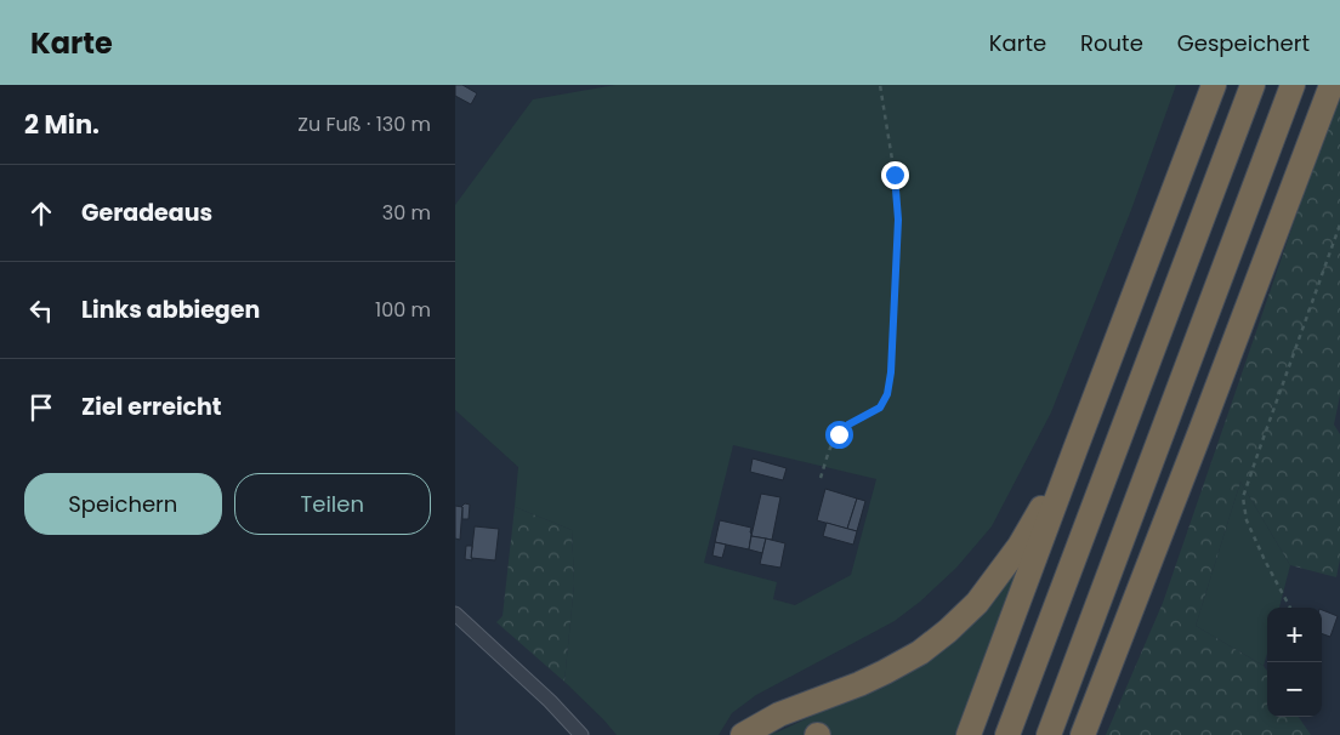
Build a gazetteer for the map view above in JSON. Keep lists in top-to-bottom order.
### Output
{
  "page": {
    "header": "Karte",
    "nav": ["Karte", "Route", "Gespeichert"],
    "heading": ["2 Min.", "Zu Fuß · 130 m"],
    "list": [
      ["Geradeaus", "30 m"],
      ["Links abbiegen", "100 m"],
      "Ziel erreicht"
    ],
    "buttons": ["Speichern", "Teilen"],
    "map_buttons": ["+", "−"]
  }
}
